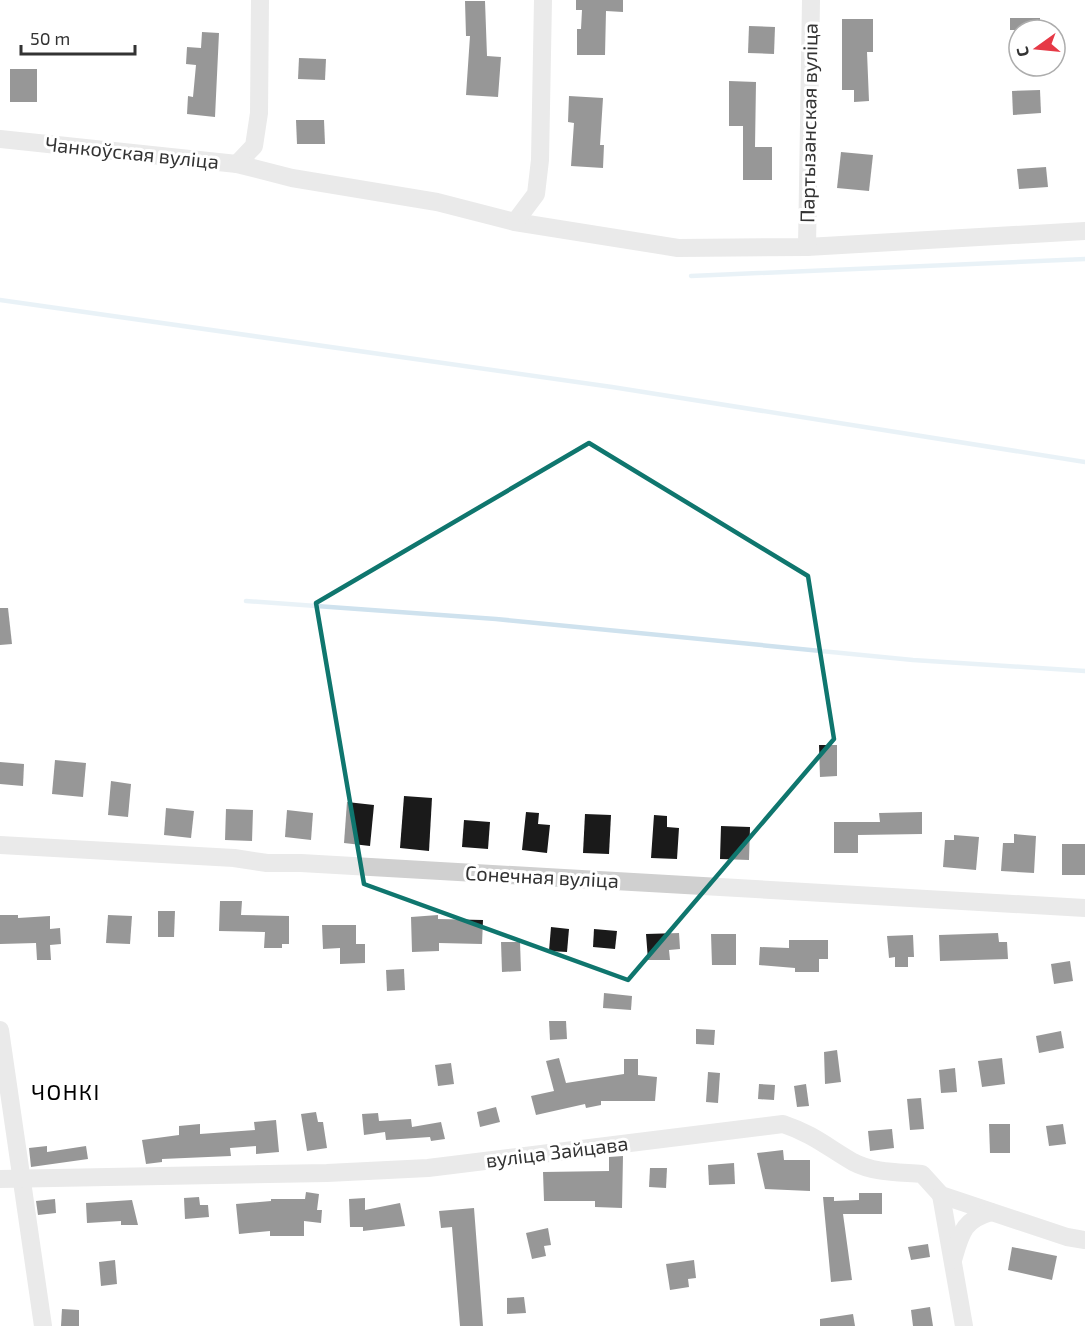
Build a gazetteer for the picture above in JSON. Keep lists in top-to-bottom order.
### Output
{
  "streets": {
    "street": [
      "Партызанская вуліца",
      "Чанкоўская вуліца",
      "Сонечная вуліца",
      "вуліца Зайцава"
    ]
  },
  "districts": ["ЧОНКІ"],
  "scale_bar": "50 m",
  "north": "left"
}
